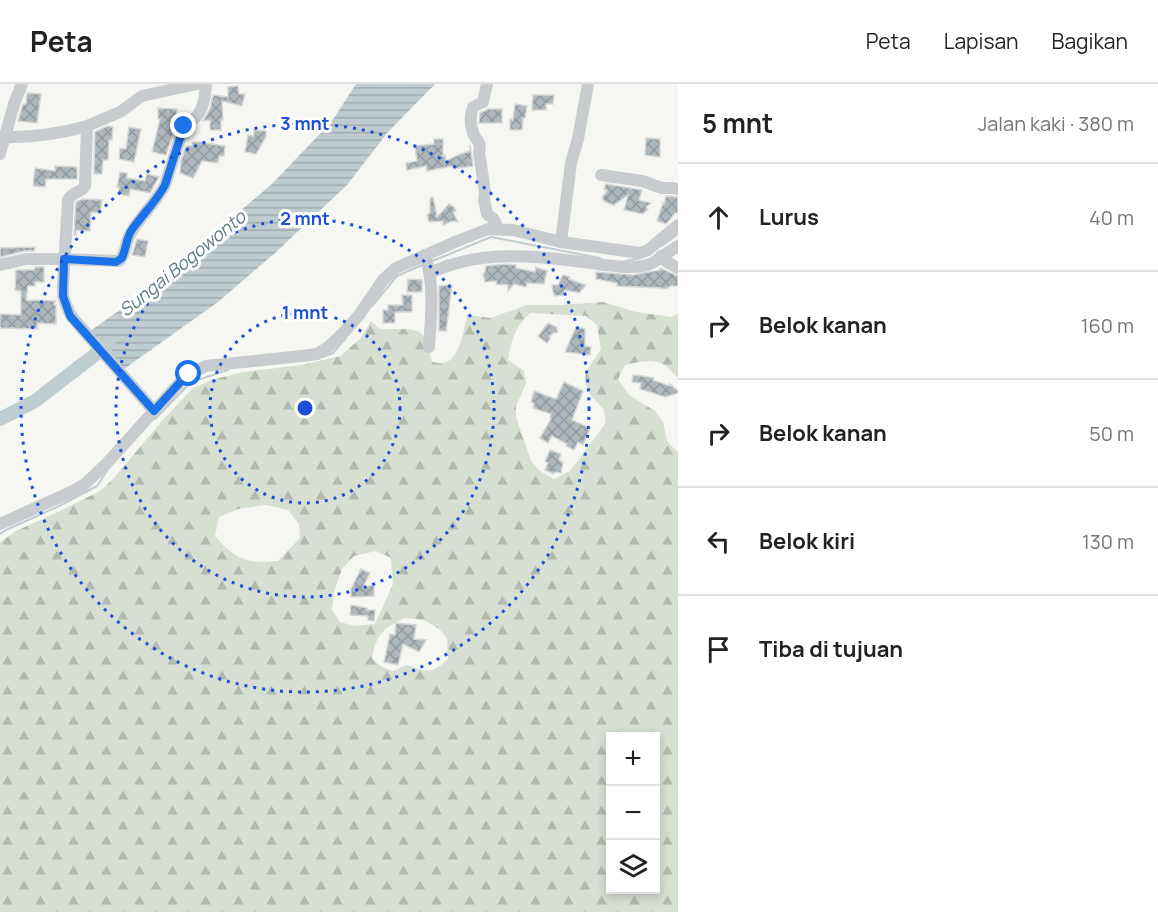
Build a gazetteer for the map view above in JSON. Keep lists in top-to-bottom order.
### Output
{
  "water": ["Sungai Bogowonto"],
  "page": {
    "header": "Peta",
    "nav": ["Peta", "Lapisan", "Bagikan"],
    "heading": ["5 mnt", "Jalan kaki · 380 m"],
    "list": [
      ["Lurus", "40 m"],
      ["Belok kanan", "160 m"],
      ["Belok kanan", "50 m"],
      ["Belok kiri", "130 m"],
      "Tiba di tujuan"
    ],
    "map_buttons": ["+", "−"]
  },
  "rings": ["3 mnt", "2 mnt", "1 mnt"]
}
